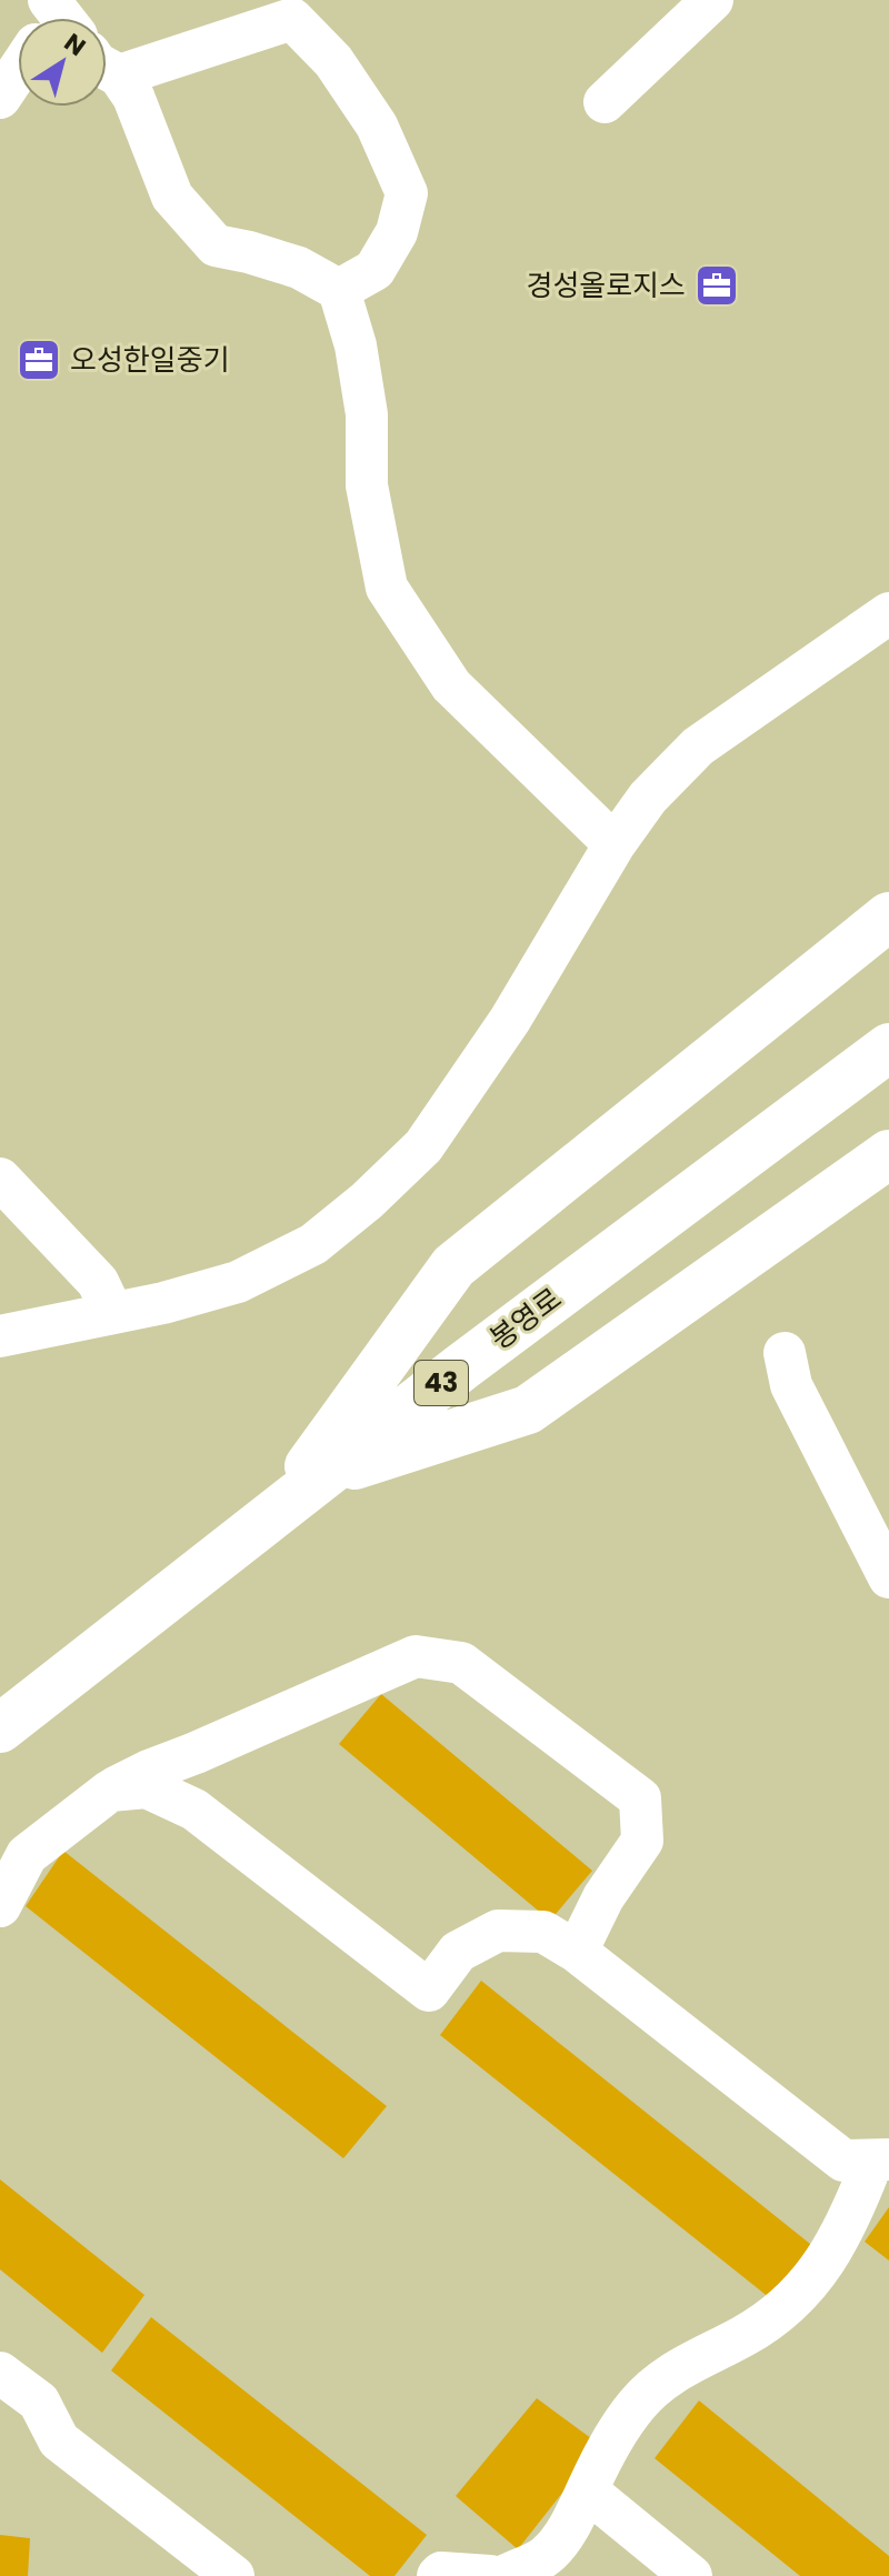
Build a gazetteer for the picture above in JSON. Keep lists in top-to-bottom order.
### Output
{
  "streets": {
    "highway": ["봉영로", "43"]
  },
  "places": {
    "office": ["경성올로지스", "오성한일중기"]
  },
  "north": "top right"
}
